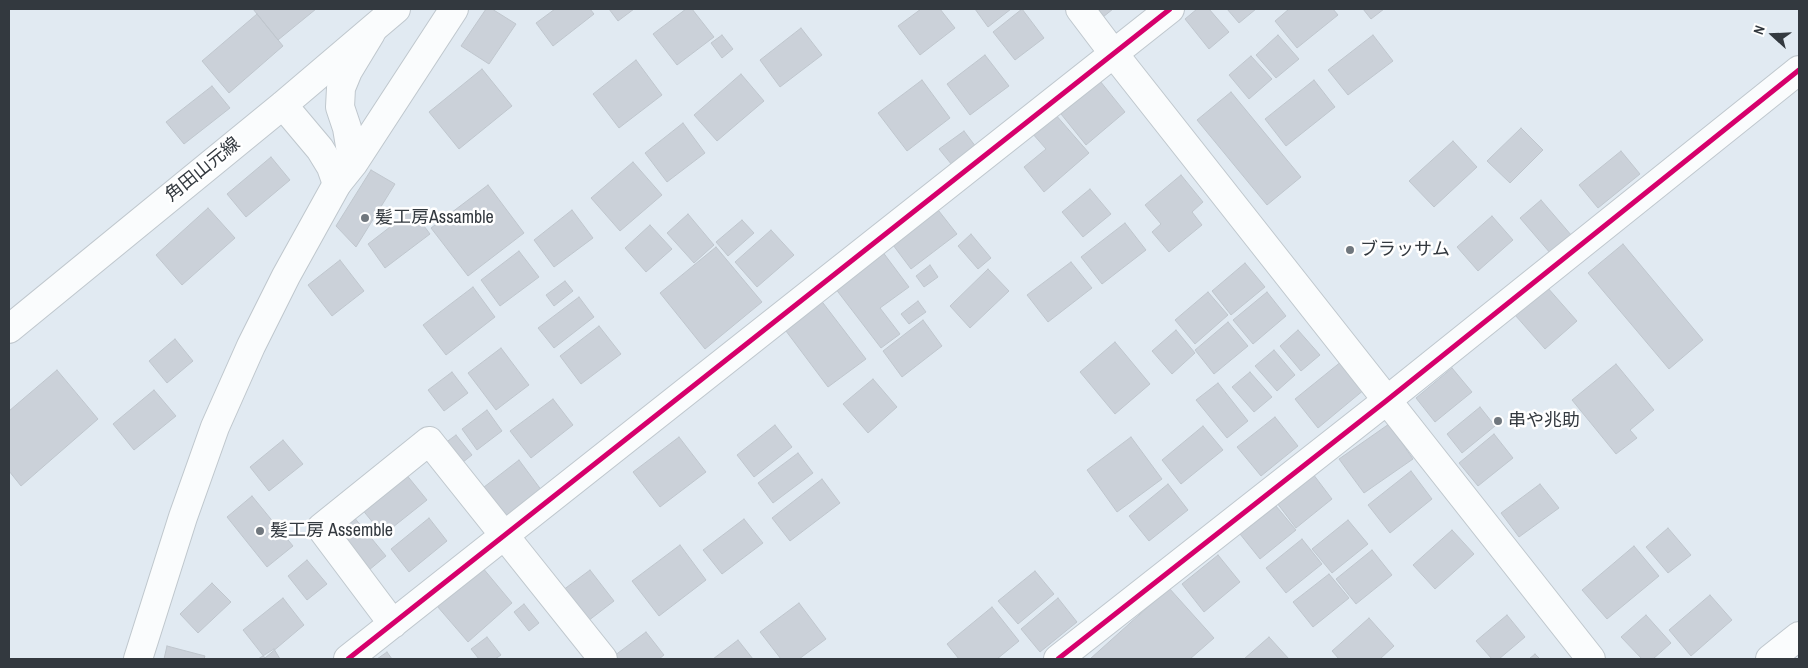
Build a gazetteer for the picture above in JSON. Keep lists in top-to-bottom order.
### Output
{
  "streets": {
    "street": ["角田山元線"]
  },
  "places": [
    "髪工房Assamble",
    "ブラッサム",
    "串や兆助",
    "髪工房 Assemble"
  ],
  "north": "left"
}
